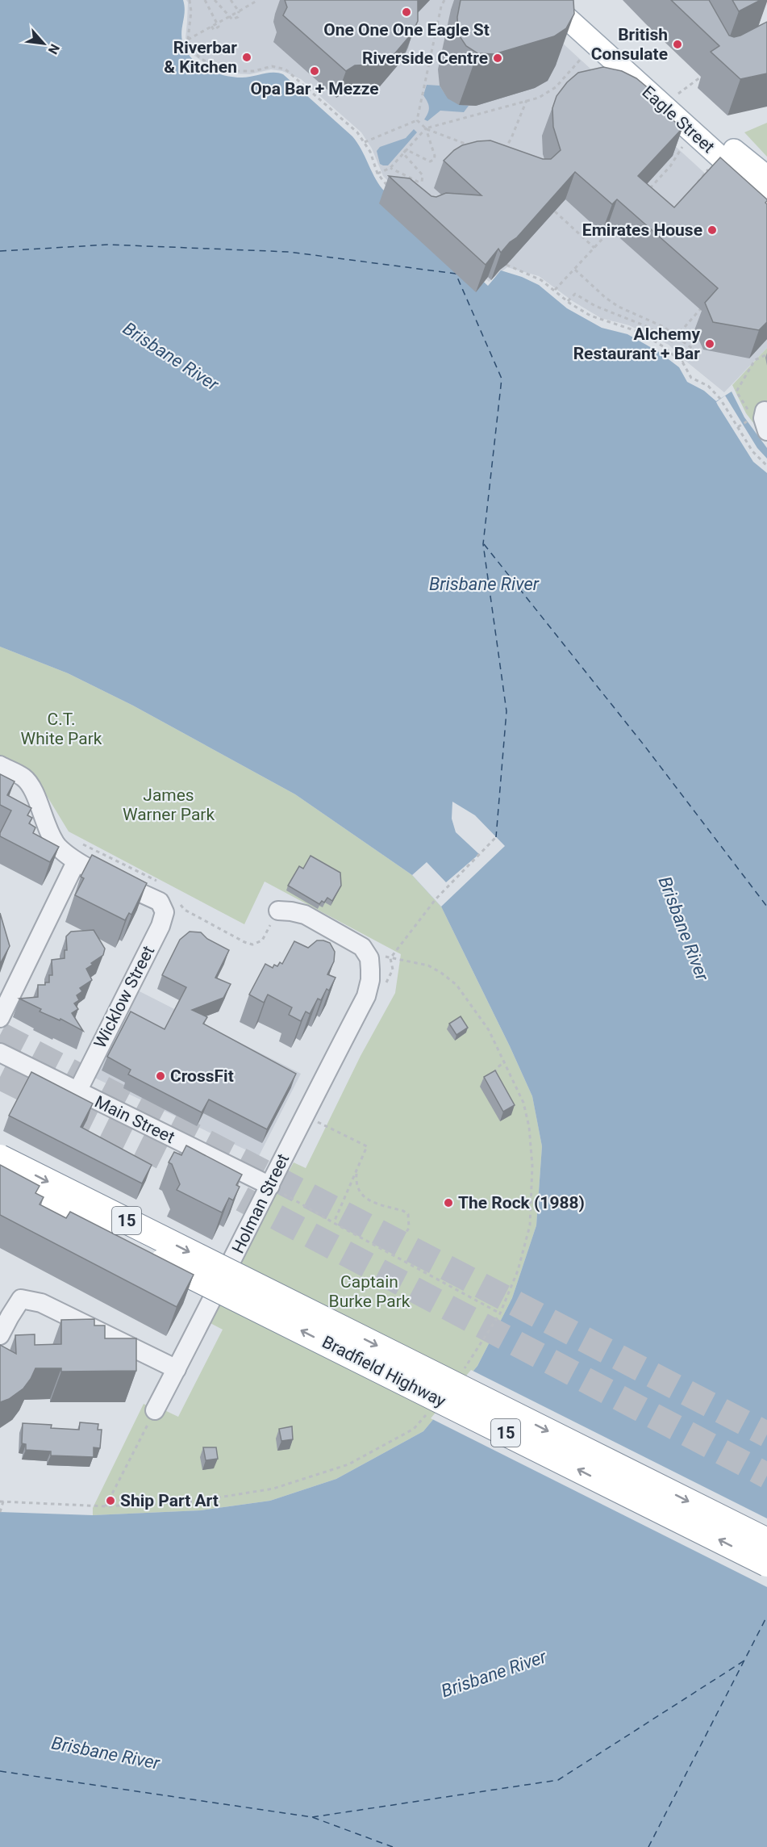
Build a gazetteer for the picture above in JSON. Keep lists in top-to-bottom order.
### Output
{
  "streets": {
    "highway": ["15", "Bradfield Highway"],
    "main road": ["Eagle Street"],
    "street": ["Wicklow Street", "Main Street", "Holman Street"]
  },
  "crossings": [
    ["Wicklow Street", "Main Street"],
    ["Main Street", "Holman Street"]
  ],
  "water": ["Brisbane River"],
  "parks": ["C.T. White Park", "James Warner Park", "Captain Burke Park"],
  "places": [
    "One One One Eagle St",
    "British Consulate",
    "Riverbar & Kitchen",
    "Riverside Centre",
    "Opa Bar + Mezze",
    "Emirates House",
    "Alchemy Restaurant + Bar",
    "CrossFit",
    "The Rock (1988)",
    "Ship Part Art"
  ],
  "north": "bottom right"
}
